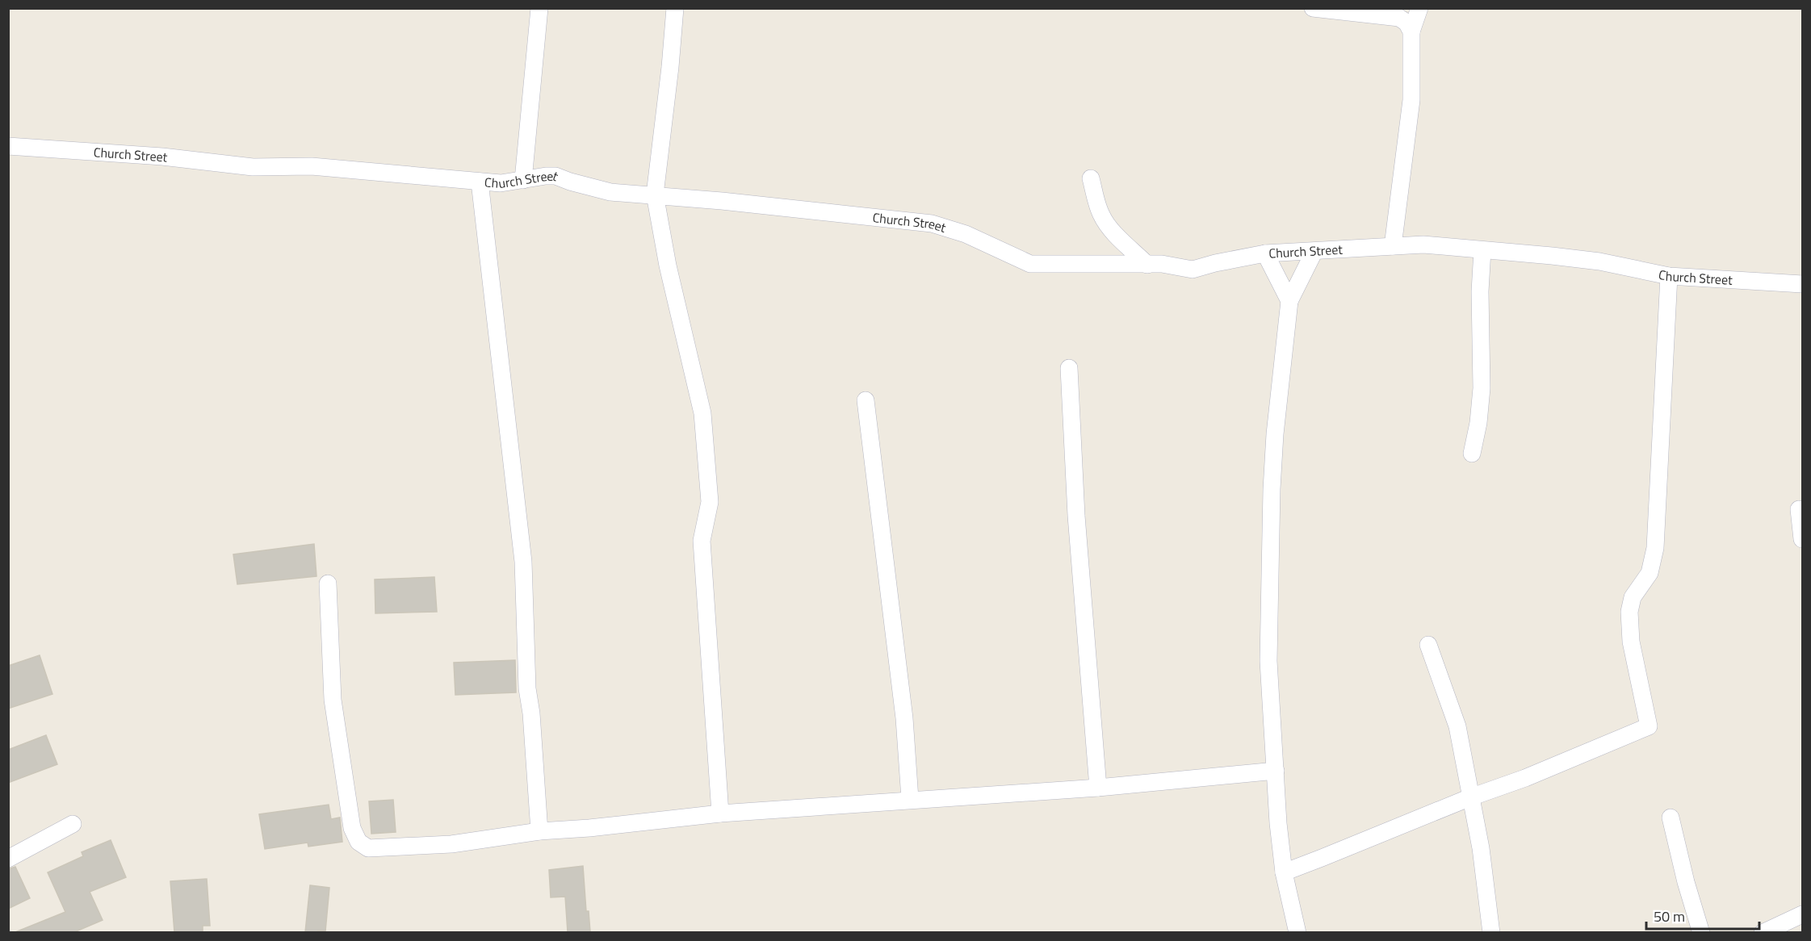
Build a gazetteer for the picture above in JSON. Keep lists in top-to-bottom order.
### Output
{
  "streets": {
    "street": ["Church Street"]
  },
  "scale_bar": "50 m"
}
